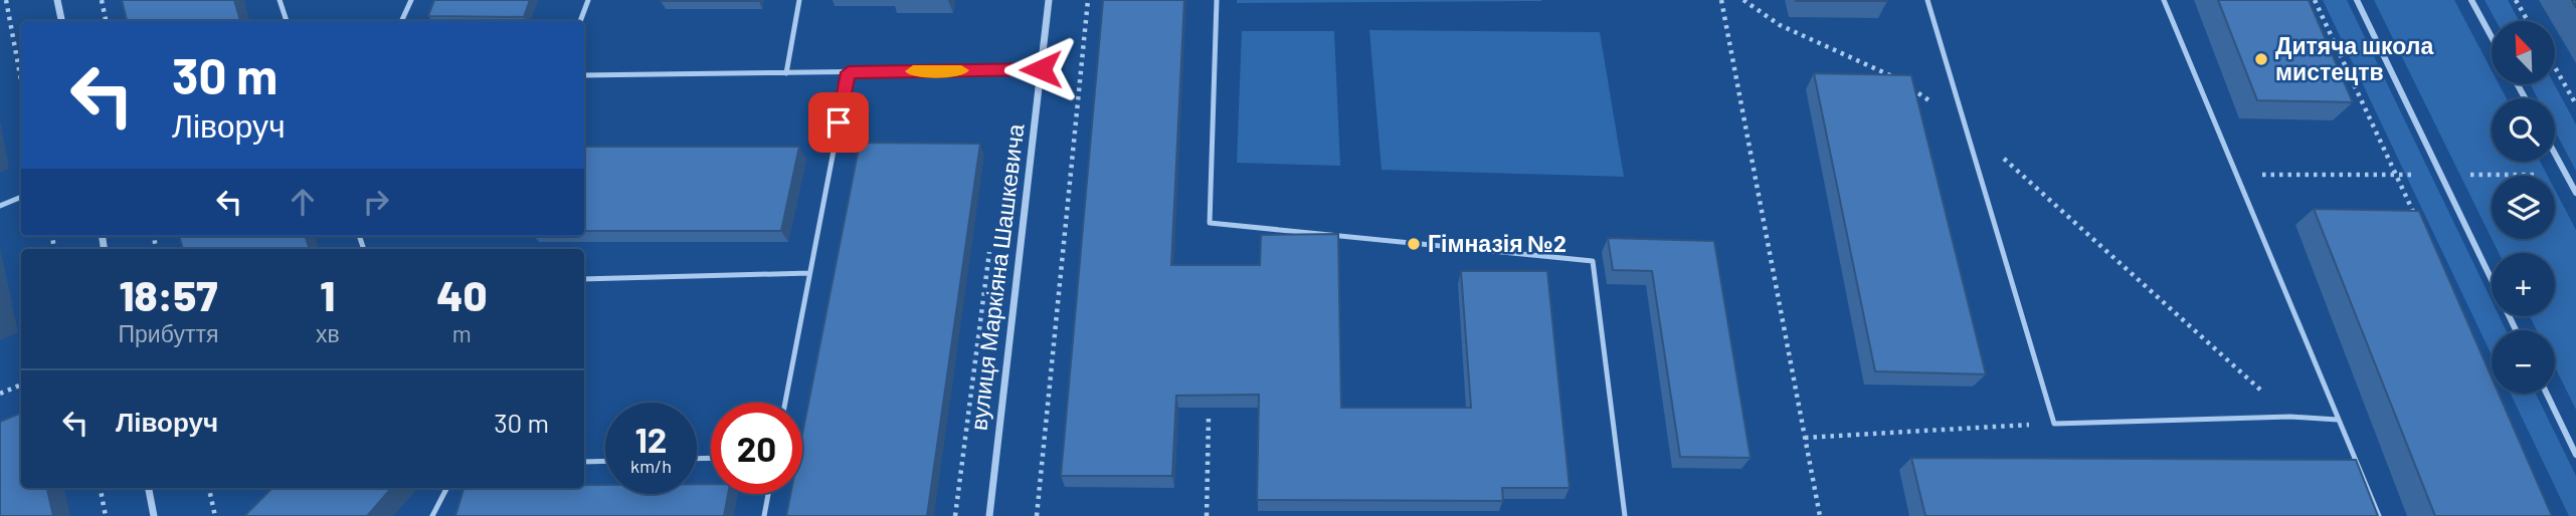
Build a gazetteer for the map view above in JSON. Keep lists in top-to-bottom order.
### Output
{
  "streets": {
    "street": ["вулиця Маркіяна Шашкевича"]
  },
  "places": ["Дитяча школа мистецтв", "Гімназія №2"],
  "north": "top left",
  "page": {
    "map_buttons": ["+", "−"],
    "turn": ["30 m", "Ліворуч"],
    "eta": [
      "18:57",
      "Прибуття",
      "1",
      "хв",
      "40",
      "m"
    ],
    "list": [
      {
        "name": "Ліворуч",
        "value": "30 m"
      }
    ],
    "speed": "12 km/h",
    "limit": "20"
  }
}
